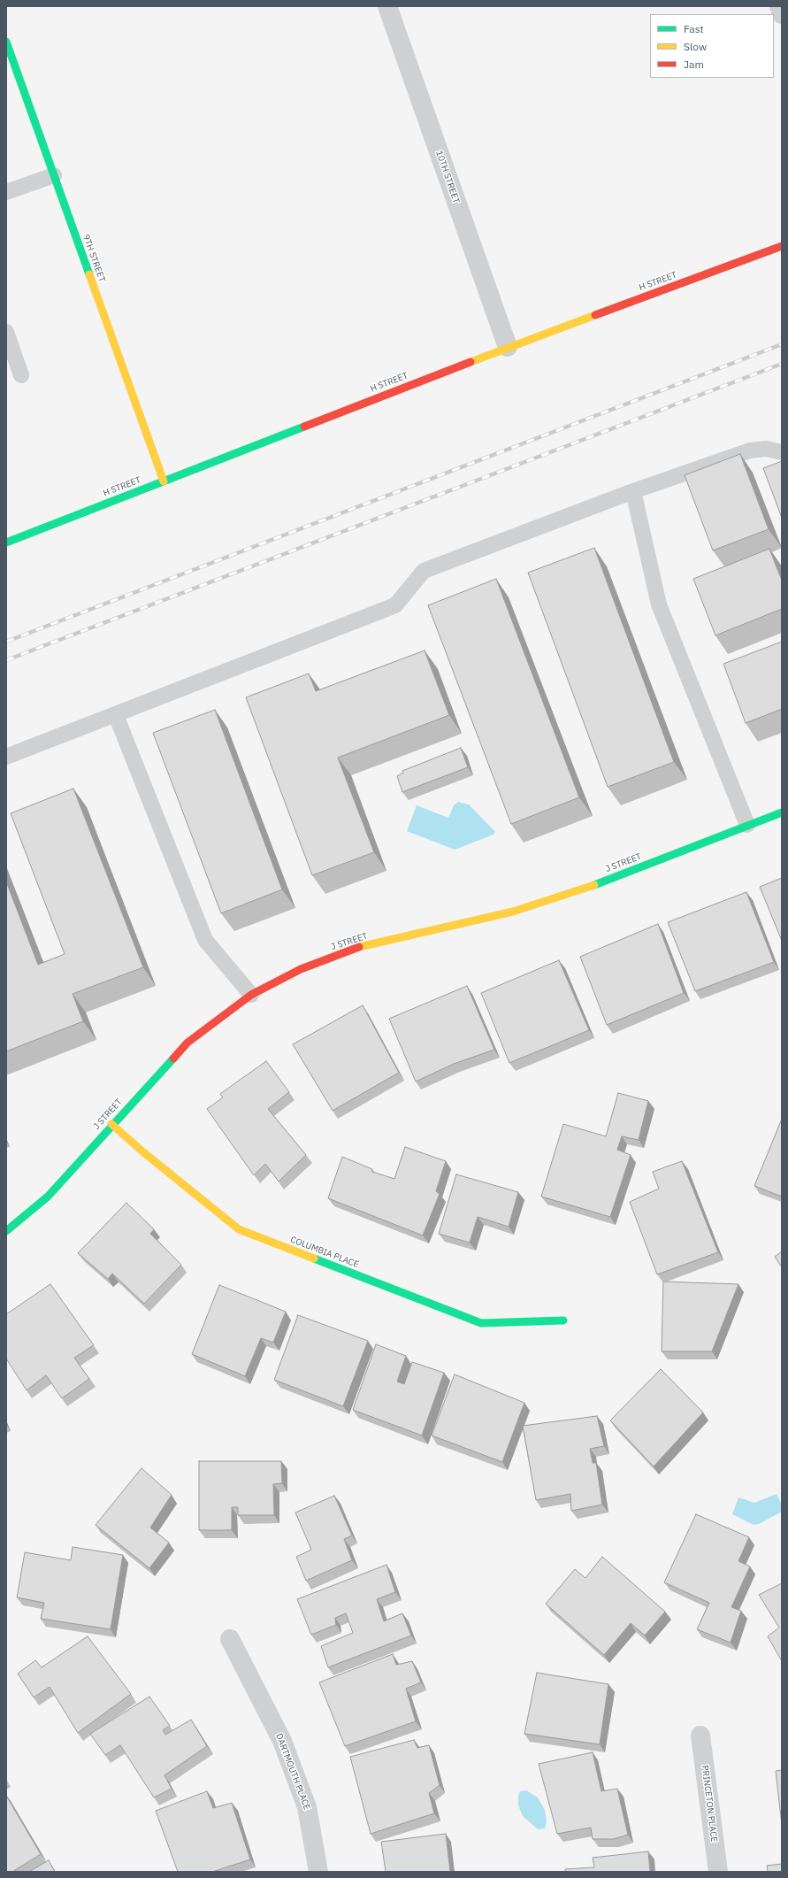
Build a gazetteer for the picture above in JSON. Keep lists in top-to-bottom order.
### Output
{
  "streets": {
    "street": [
      "10TH STREET",
      "9TH STREET",
      "H STREET",
      "J STREET",
      "COLUMBIA PLACE",
      "DARTMOUTH PLACE",
      "PRINCETON PLACE"
    ]
  },
  "crossings": [
    ["10TH STREET", "H STREET"],
    ["9TH STREET", "H STREET"],
    ["J STREET", "COLUMBIA PLACE"]
  ],
  "legend": ["Fast", "Slow", "Jam"]
}
